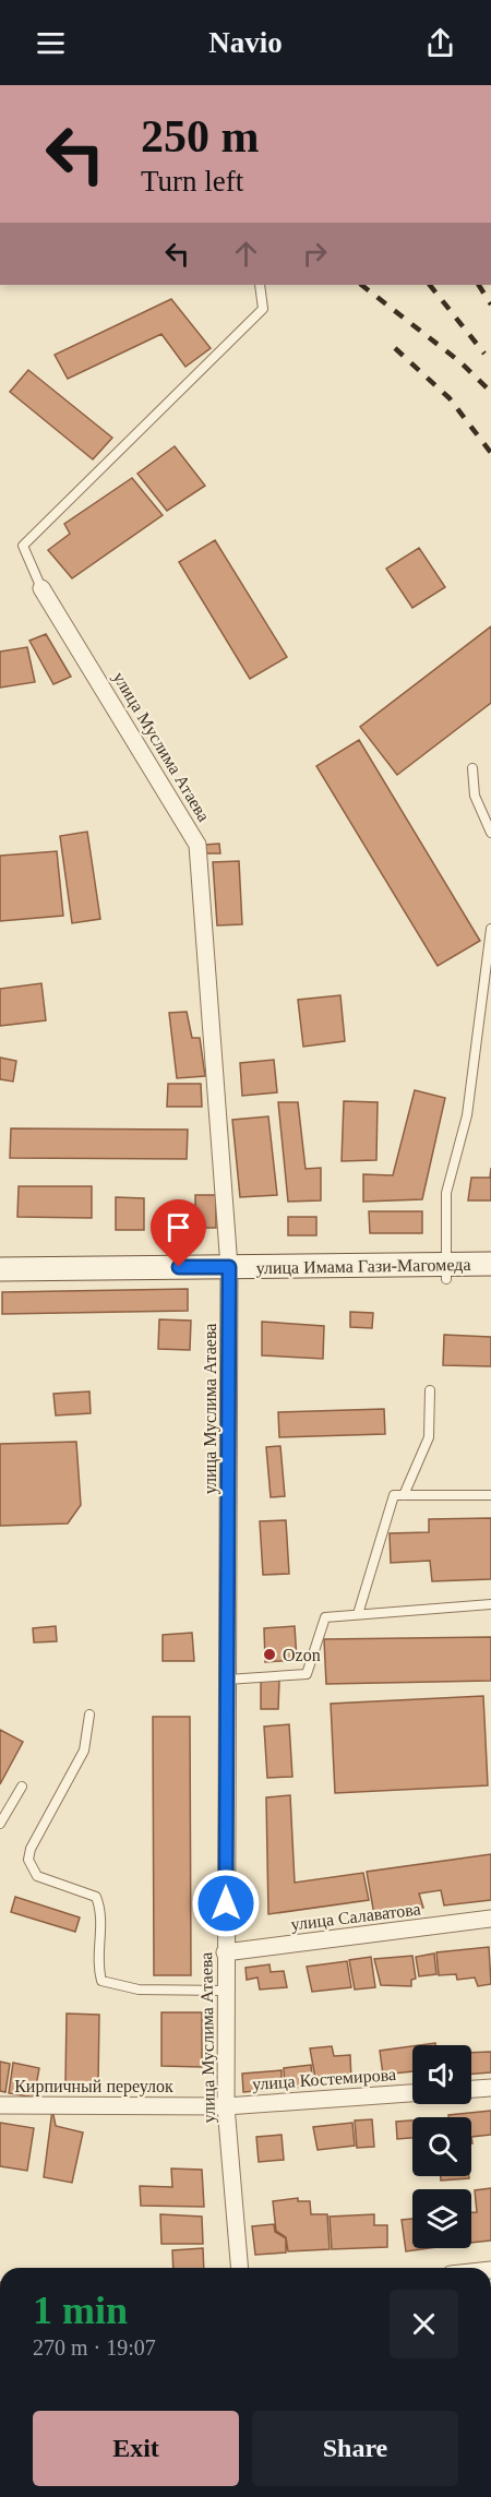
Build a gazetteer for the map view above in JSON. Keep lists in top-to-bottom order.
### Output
{
  "streets": {
    "main road": ["улица Имама Гази-Магомеда"],
    "street": [
      "улица Муслима Атаева",
      "улица Салаватова",
      "улица Костемирова",
      "Кирпичный переулок"
    ]
  },
  "crossings": [
    ["улица Муслима Атаева", "улица Имама Гази-Магомеда"],
    ["улица Муслима Атаева", "улица Салаватова"],
    ["улица Муслима Атаева", "улица Костемирова"],
    ["улица Муслима Атаева", "Кирпичный переулок"],
    ["улица Костемирова", "Кирпичный переулок"]
  ],
  "places": ["Ozon"],
  "page": {
    "header": "Navio",
    "turn": ["250 m", "Turn left"],
    "heading": ["1 min", "270 m · 19:07"],
    "buttons": ["Exit", "Share"]
  }
}
